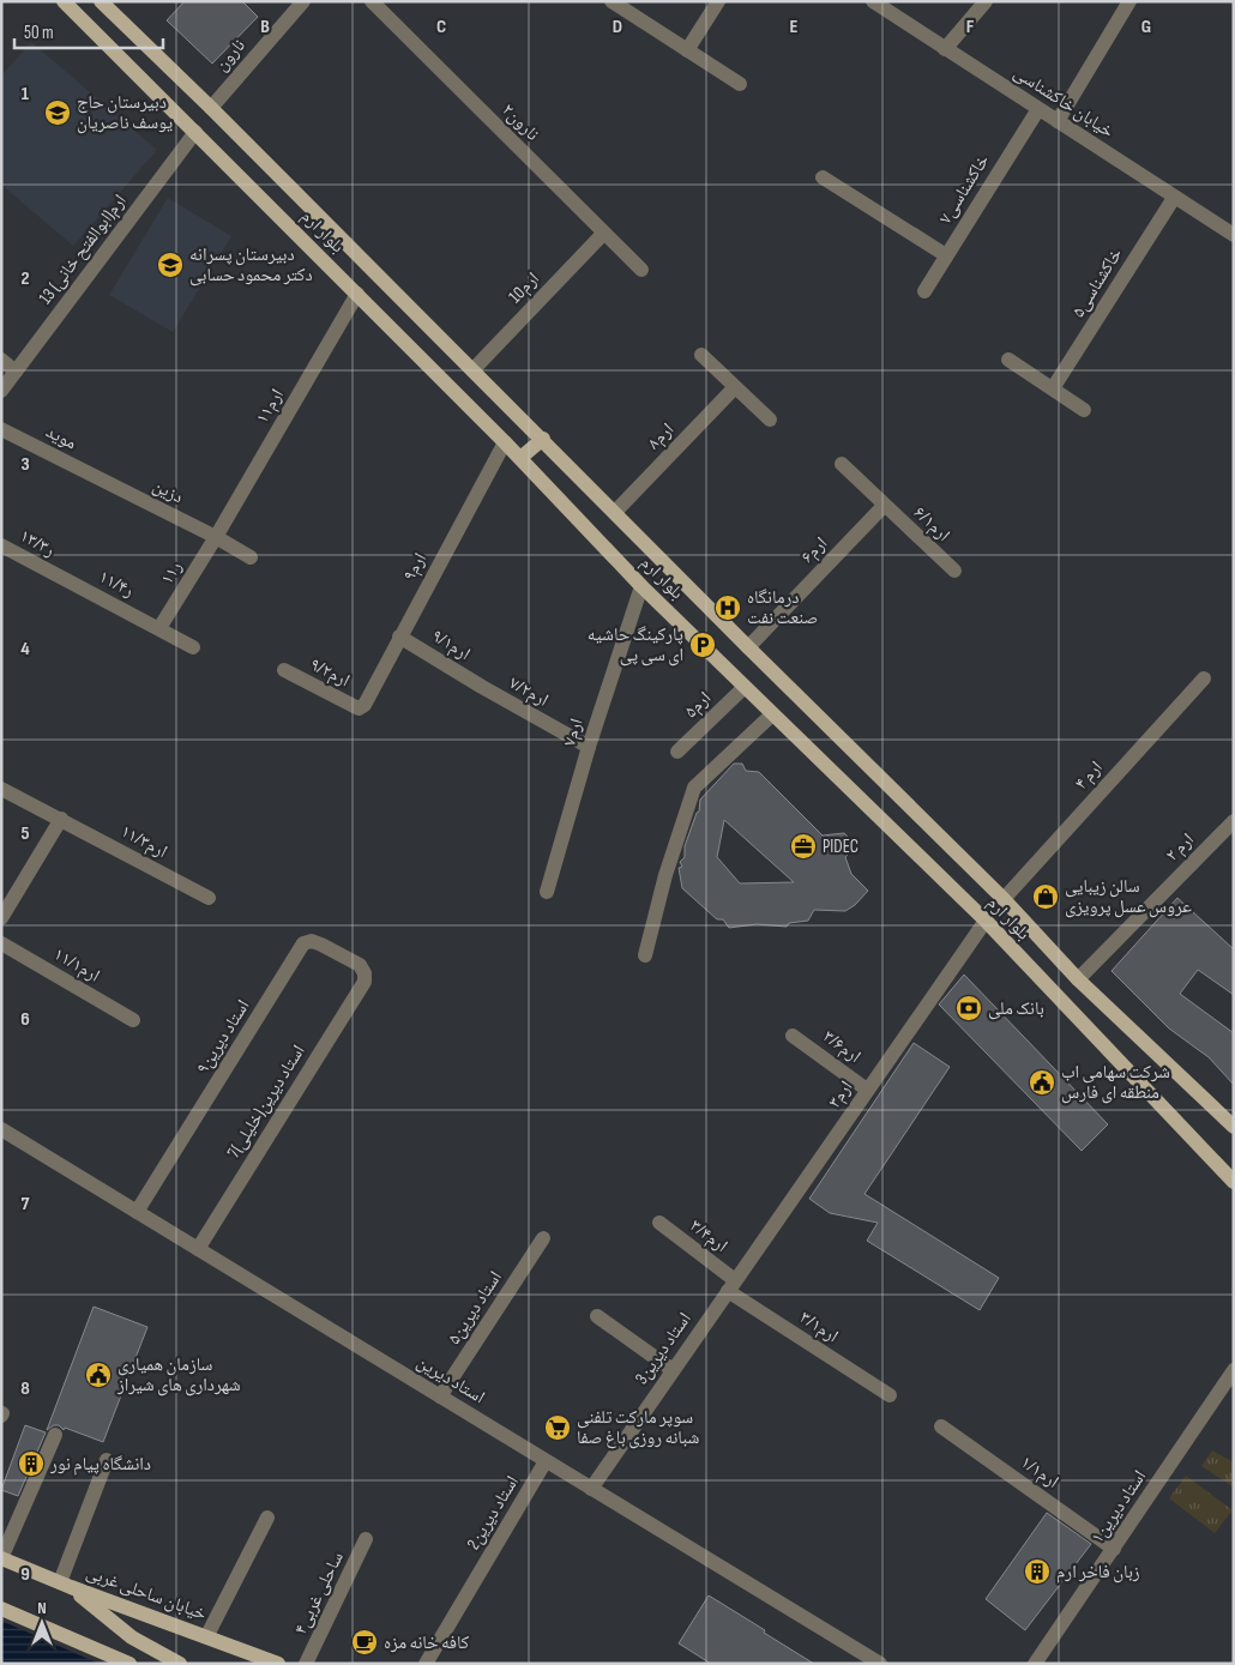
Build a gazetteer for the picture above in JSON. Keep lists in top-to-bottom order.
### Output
{
  "streets": {
    "main road": ["بلوار ارم", "خیابان ساحلی غربی"],
    "street": [
      "نارون",
      "خیابان خاکشناسی",
      "نارون۲",
      "خاکشناسی۷",
      "13 ارم(ابوالفتح خانی)",
      "خاکشناسی۵",
      "ارم10",
      "ارم۱۱",
      "ارم۸",
      "موید",
      "دزین",
      "۶/۱ارم",
      "۱۳/۳ر",
      "ارم۶",
      "ارم۹",
      "۱۱ر",
      "۱۱/۴ر",
      "۹/۱ارم",
      "۹/۲ارم",
      "۷/۲ارم",
      "ارم۵",
      "ارم۷",
      "ارم ۴",
      "۱۱/۳ارم",
      "ارم ۲",
      "۱۱/۱ارم",
      "استاد دیرین۹",
      "۳/۶ارم",
      "ارم۳",
      "7استاد دیرین(خلیلی)",
      "۳/۴ارم",
      "استاد دیرین۵",
      "۳/۱ارم",
      "3استاد دیرین",
      "استاد دیرین",
      "۱/۱ارم",
      "استاد دیرین۱",
      "2استاد دیرین",
      "ساحلی غربی۴"
    ]
  },
  "crossings": [
    ["نارون", "بلوار ارم"],
    ["خیابان خاکشناسی", "خاکشناسی۷"],
    ["خیابان خاکشناسی", "خاکشناسی۵"],
    ["نارون۲", "ارم10"],
    ["بلوار ارم", "13 ارم(ابوالفتح خانی)"],
    ["بلوار ارم", "ارم10"],
    ["بلوار ارم", "ارم۱۱"],
    ["بلوار ارم", "ارم۸"],
    ["بلوار ارم", "ارم۶"],
    ["بلوار ارم", "ارم۹"],
    ["بلوار ارم", "ارم۵"],
    ["بلوار ارم", "ارم۷"],
    ["بلوار ارم", "ارم ۴"],
    ["بلوار ارم", "ارم ۲"],
    ["بلوار ارم", "ارم۳"],
    ["ارم۱۱", "دزین"],
    ["ارم۱۱", "۱۱ر"],
    ["موید", "دزین"],
    ["دزین", "۱۱ر"],
    ["۶/۱ارم", "ارم۶"],
    ["۱۳/۳ر", "۱۱/۴ر"],
    ["ارم۹", "۹/۱ارم"],
    ["ارم۹", "۹/۲ارم"],
    ["۱۱ر", "۱۱/۴ر"],
    ["۹/۱ارم", "۷/۲ارم"],
    ["۷/۲ارم", "ارم۷"],
    ["استاد دیرین۹", "7استاد دیرین(خلیلی)"],
    ["استاد دیرین۹", "استاد دیرین"],
    ["۳/۶ارم", "ارم۳"],
    ["ارم۳", "۳/۴ارم"],
    ["ارم۳", "۳/۱ارم"],
    ["ارم۳", "3استاد دیرین"],
    ["7استاد دیرین(خلیلی)", "استاد دیرین"],
    ["۳/۴ارم", "۳/۱ارم"],
    ["۳/۴ارم", "3استاد دیرین"],
    ["استاد دیرین۵", "استاد دیرین"],
    ["۳/۱ارم", "3استاد دیرین"],
    ["3استاد دیرین", "استاد دیرین"],
    ["استاد دیرین", "2استاد دیرین"],
    ["۱/۱ارم", "استاد دیرین۱"]
  ],
  "places": {
    "school or university": ["دبیرستان حاج یوسف ناصریان", "دبیرستان پسرانه دکتر محمود حسابی"],
    "hospital": ["درمانگاه صنعت نفت"],
    "parking": ["پارکینگ حاشیه ای سی پی"],
    "office": ["PIDEC"],
    "shop": ["سالن زیبایی عروس عسل پرويزی"],
    "bank": ["بانک ملی"],
    "public building": ["شرکت سهامی اب منطقه ای فارس", "سازمان همیاری شهرداری های شیراز"],
    "supermarket": ["سوپر مارکت تلفنی شبانه روزی باغ صفا"],
    "building": ["دانشگاه پیام نور", "زبان فاخر ارم"],
    "cafe": ["کافه خانه مزه"]
  },
  "scale_bar": "50 m",
  "north": "top",
  "grid": {
    "columns": [
      "B",
      "C",
      "D",
      "E",
      "F",
      "G"
    ],
    "rows": [
      "1",
      "2",
      "3",
      "4",
      "5",
      "6",
      "7",
      "8",
      "9"
    ]
  }
}
